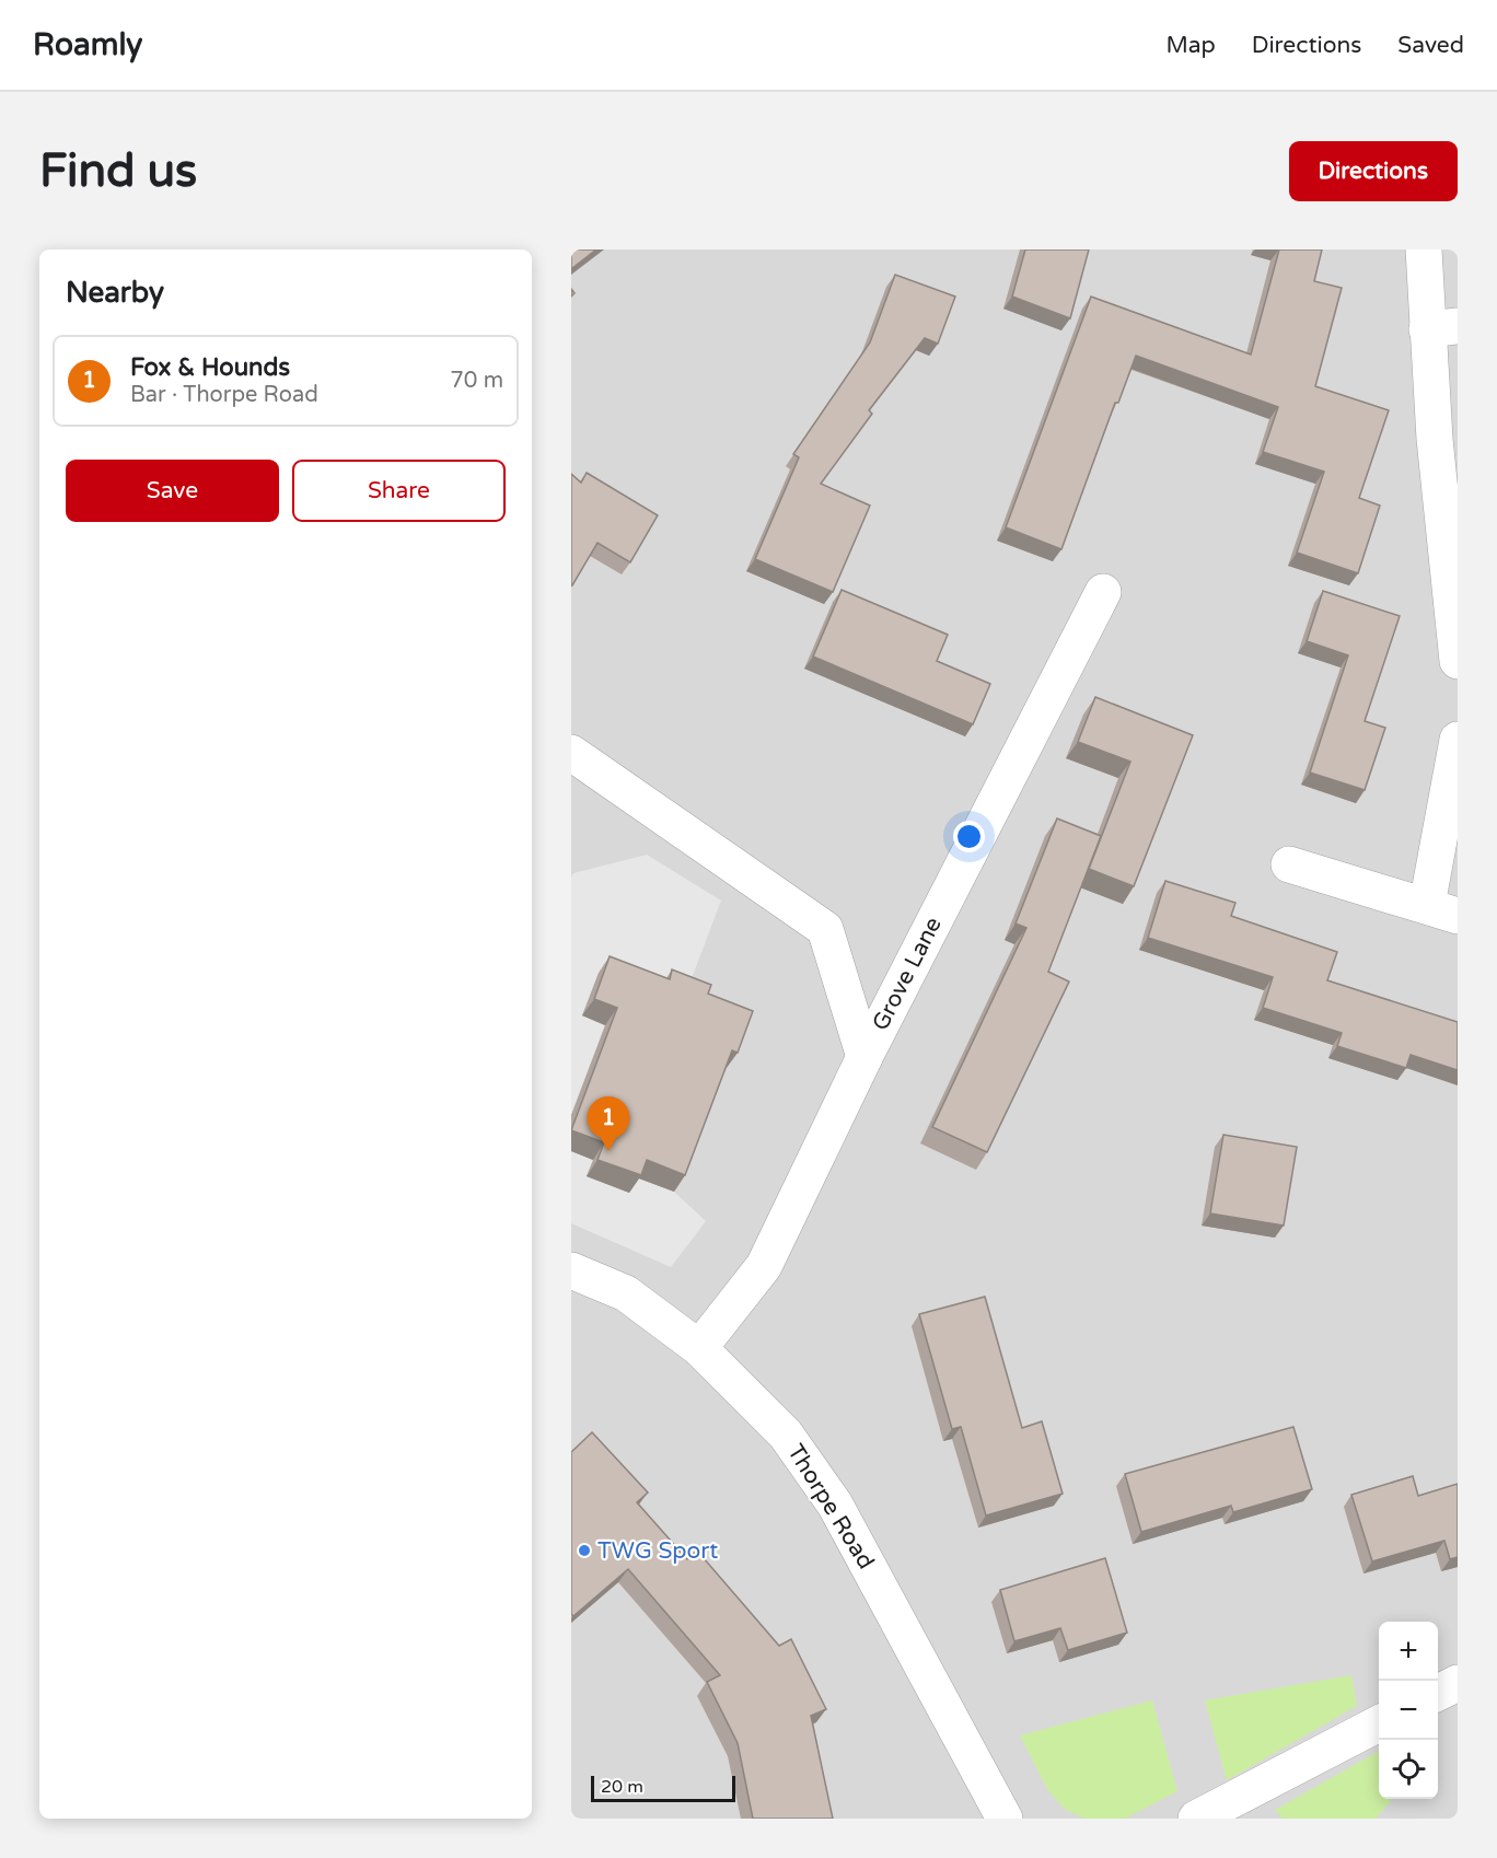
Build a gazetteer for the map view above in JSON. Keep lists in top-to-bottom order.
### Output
{
  "streets": {
    "street": ["Grove Lane", "Thorpe Road"]
  },
  "crossings": [
    ["Grove Lane", "Thorpe Road"]
  ],
  "places": ["TWG Sport"],
  "scale_bar": "20 m",
  "page": {
    "header": "Roamly",
    "nav": ["Map", "Directions", "Saved"],
    "buttons": [
      "Directions",
      ["Save", "Share"]
    ],
    "title": "Find us",
    "heading": "Nearby",
    "list": [
      {
        "mark": "1",
        "name": "Fox & Hounds",
        "note": "Bar · Thorpe Road",
        "value": "70 m"
      }
    ],
    "pins": "1",
    "map_buttons": ["+", "−"],
    "scale": "20 m"
  }
}
